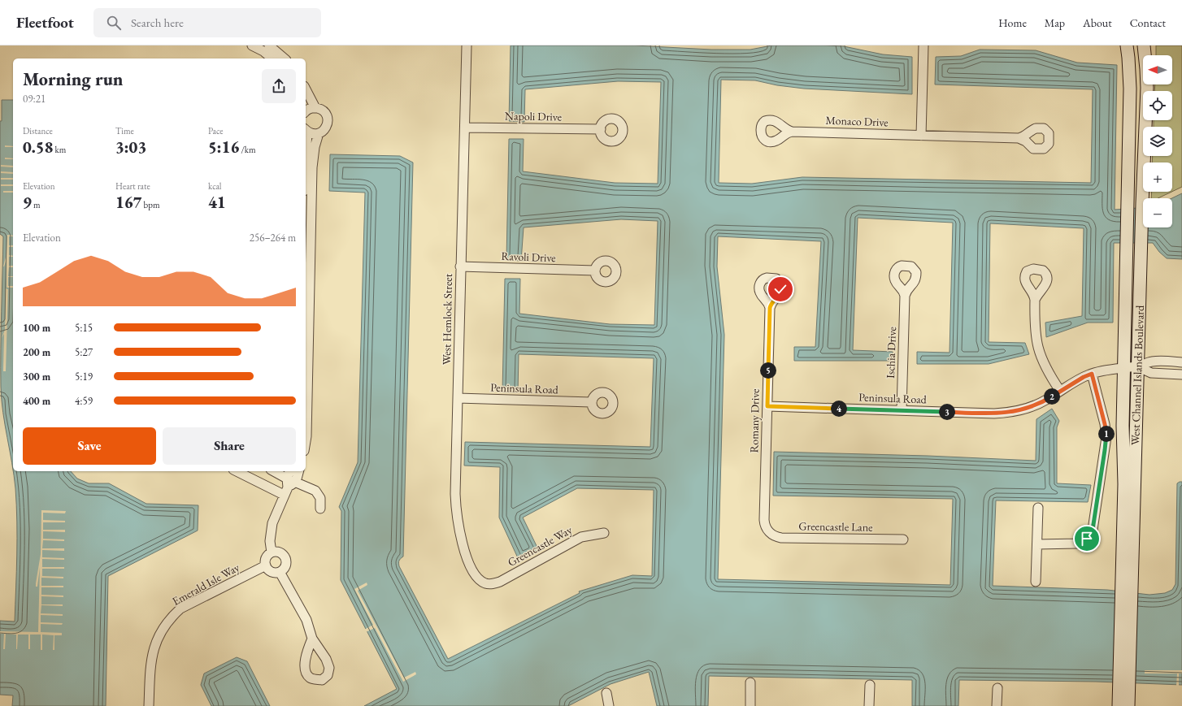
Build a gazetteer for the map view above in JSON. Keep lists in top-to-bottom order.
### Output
{
  "streets": {
    "main road": ["West Channel Islands Boulevard"],
    "street": [
      "Napoli Drive",
      "Monaco Drive",
      "Ravoli Drive",
      "West Hemlock Street",
      "Ischia Drive",
      "Peninsula Road",
      "Romany Drive",
      "Greencastle Lane",
      "Greencastle Way",
      "Emerald Isle Way"
    ]
  },
  "crossings": [
    ["Napoli Drive", "West Hemlock Street"],
    ["Ravoli Drive", "West Hemlock Street"],
    ["West Hemlock Street", "Peninsula Road"],
    ["West Hemlock Street", "Greencastle Way"],
    ["Ischia Drive", "Peninsula Road"],
    ["West Channel Islands Boulevard", "Peninsula Road"],
    ["Peninsula Road", "Romany Drive"],
    ["Romany Drive", "Greencastle Lane"]
  ],
  "north": "left",
  "page": {
    "header": "Fleetfoot",
    "search": "Search here",
    "nav": [
      "Home",
      "Map",
      "About",
      "Contact"
    ],
    "map_buttons": ["+", "−"],
    "heading": ["Morning run", "09:21"],
    "stats": [
      ["Distance", "0.58 km"],
      ["Time", "3:03"],
      ["Pace", "5:16 /km"],
      ["Elevation", "9 m"],
      ["Heart rate", "167 bpm"],
      ["kcal", "41"]
    ],
    "chart": ["Elevation", "256–264 m"],
    "list": [
      {
        "name": "100 m",
        "note": "5:15"
      },
      {
        "name": "200 m",
        "note": "5:27"
      },
      {
        "name": "300 m",
        "note": "5:19"
      },
      {
        "name": "400 m",
        "note": "4:59"
      }
    ],
    "pins": [
      "5",
      "2",
      "4",
      "3",
      "1"
    ],
    "buttons": ["Save", "Share"]
  }
}
